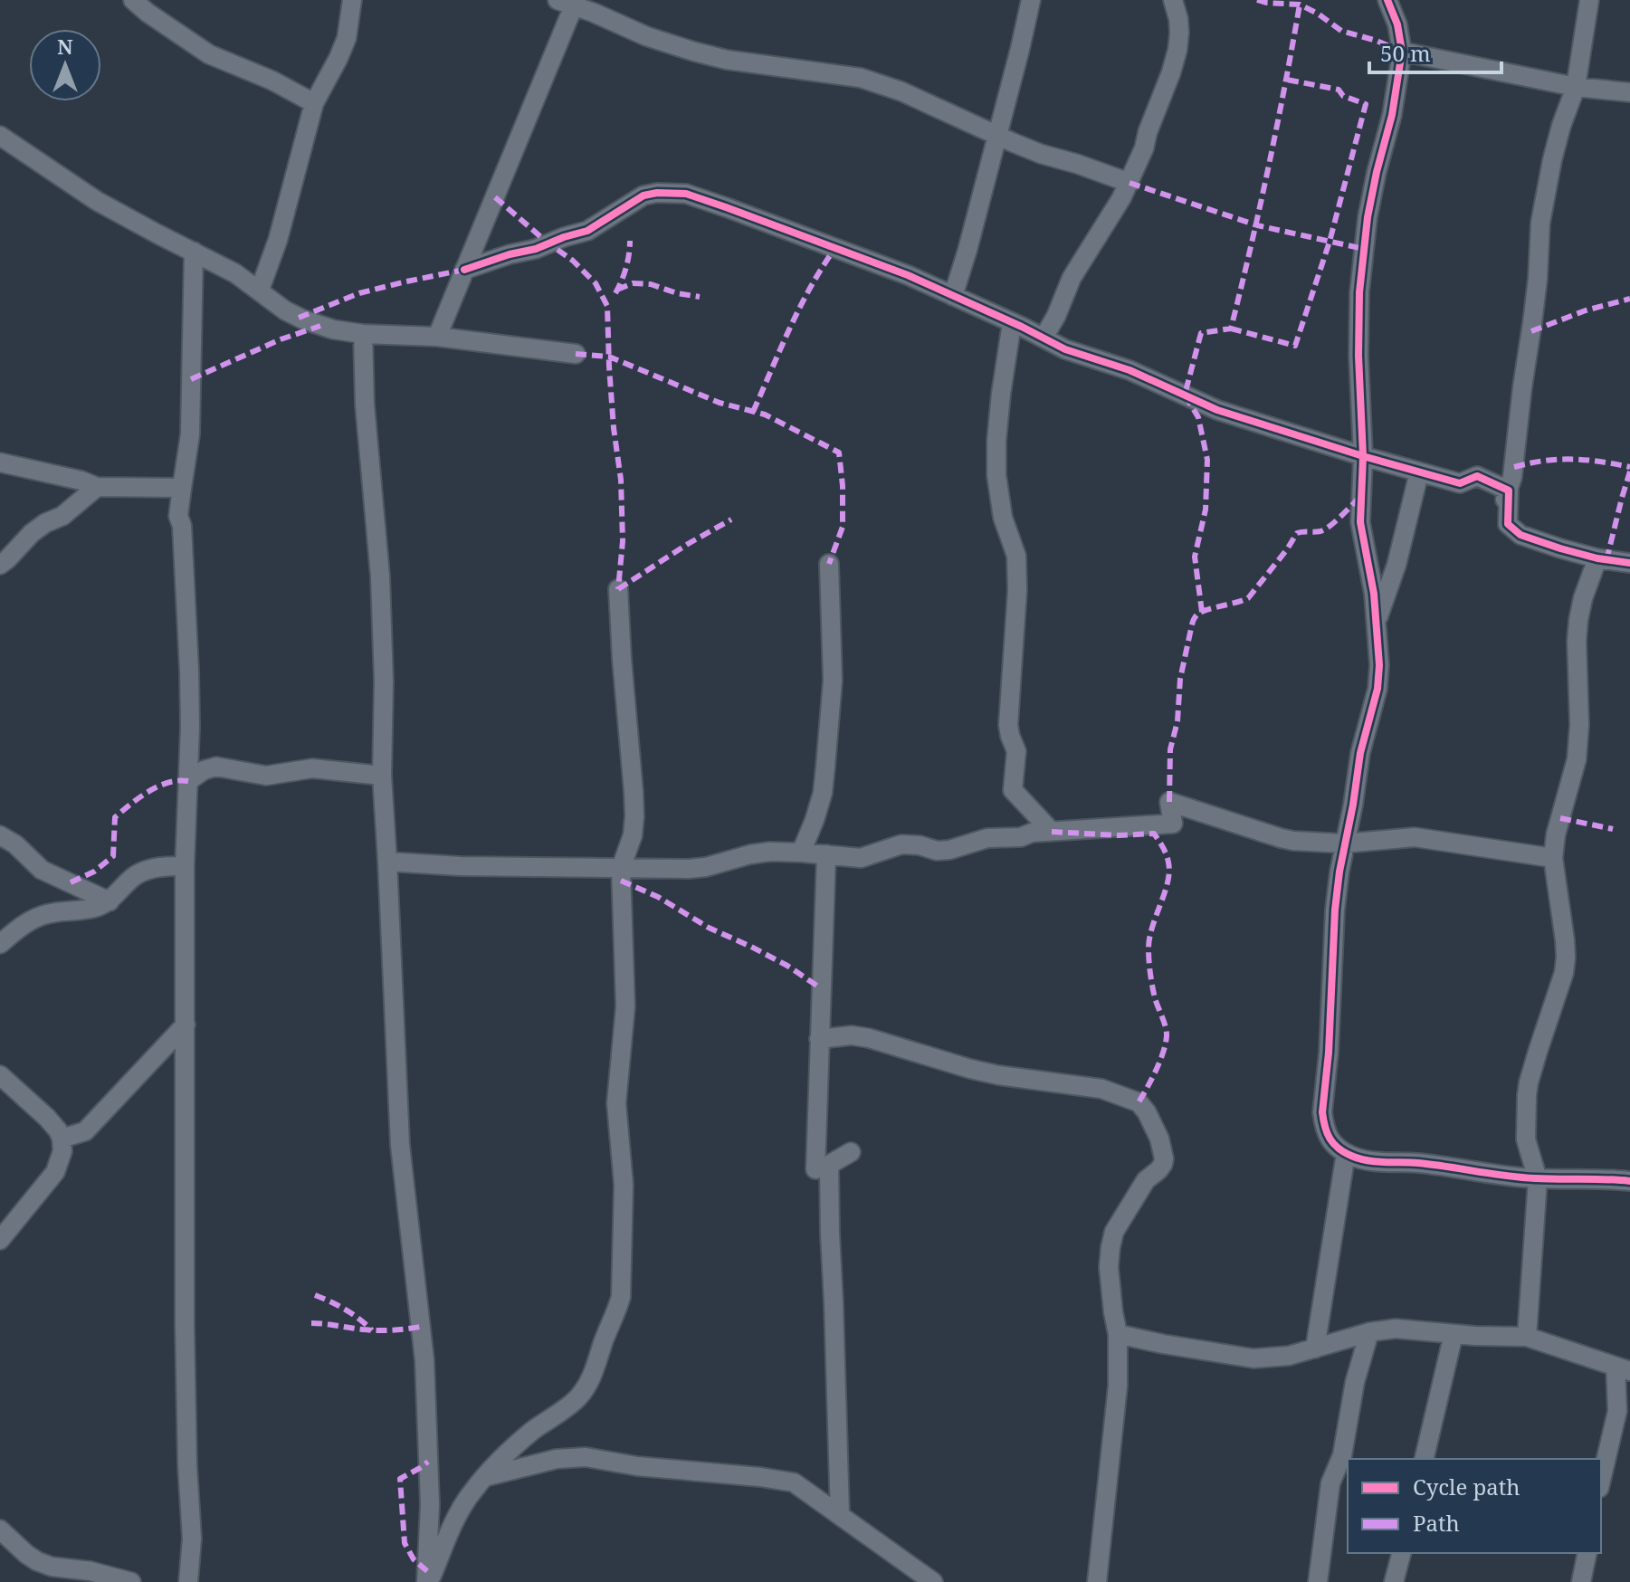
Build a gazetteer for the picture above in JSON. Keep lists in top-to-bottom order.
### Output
{
  "legend": ["Cycle path", "Path"],
  "scale_bar": "50 m",
  "north": "top"
}
